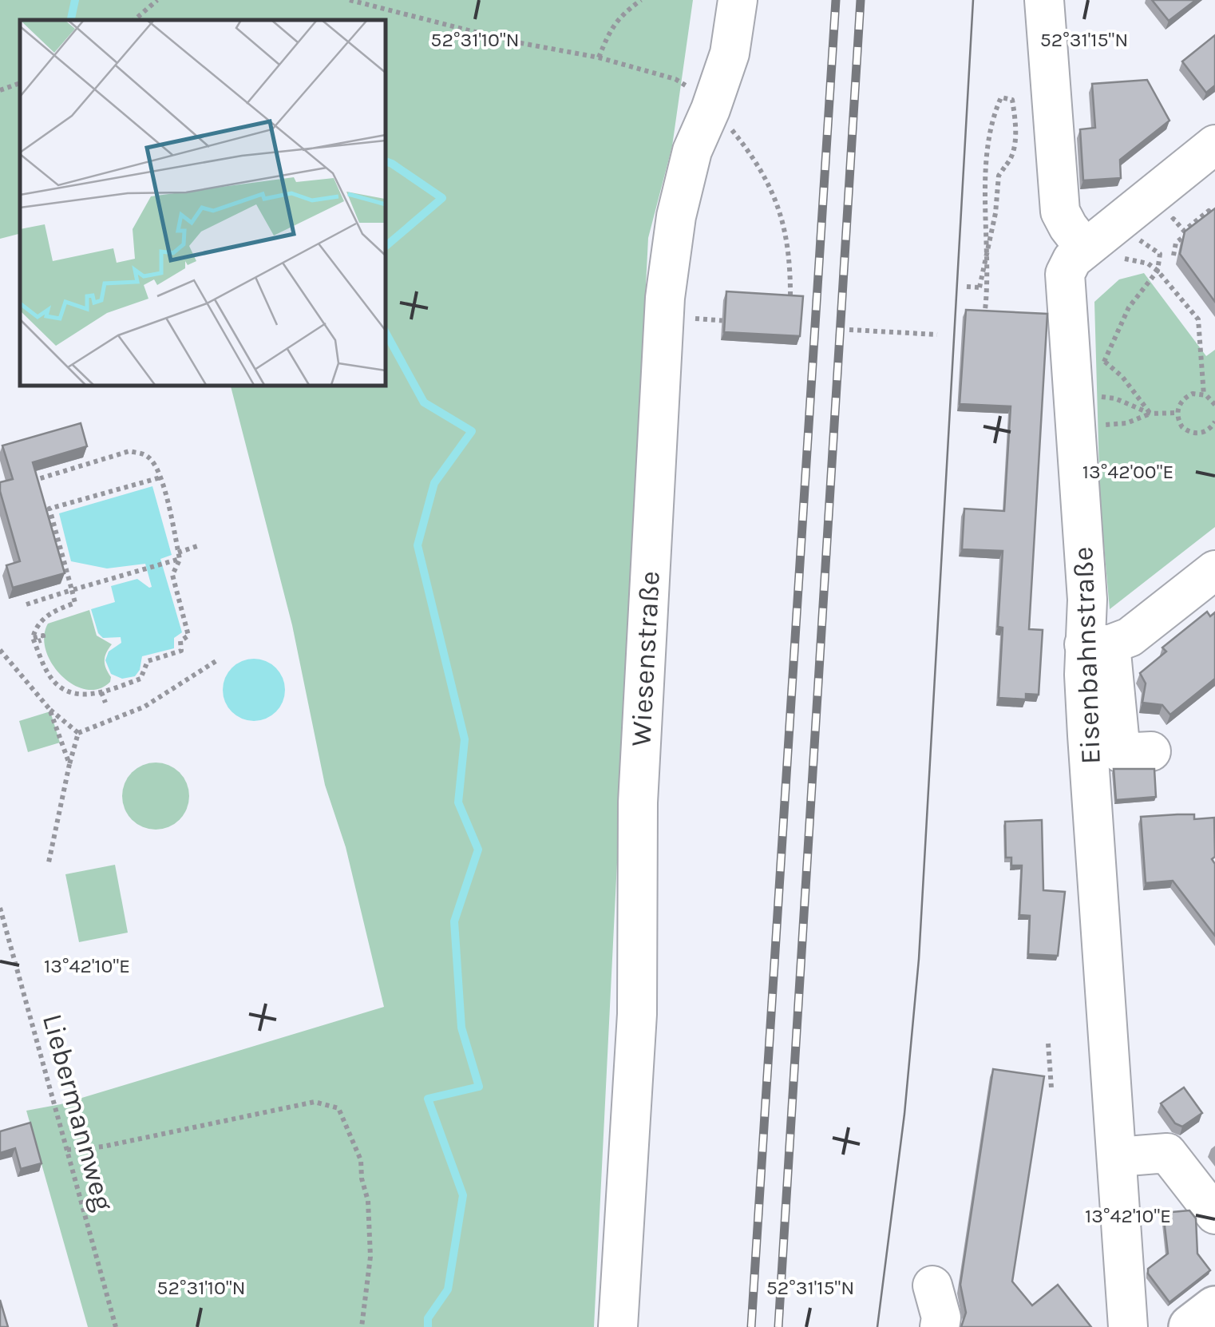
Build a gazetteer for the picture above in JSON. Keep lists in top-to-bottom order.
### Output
{
  "streets": {
    "street": ["Eisenbahnstraße", "Wiesenstraße"],
    "path": ["Liebermannweg"]
  },
  "coordinates": [
    "52°31'10\"N",
    "52°31'15\"N",
    "13°42'00\"E",
    "13°42'10\"E"
  ]
}
